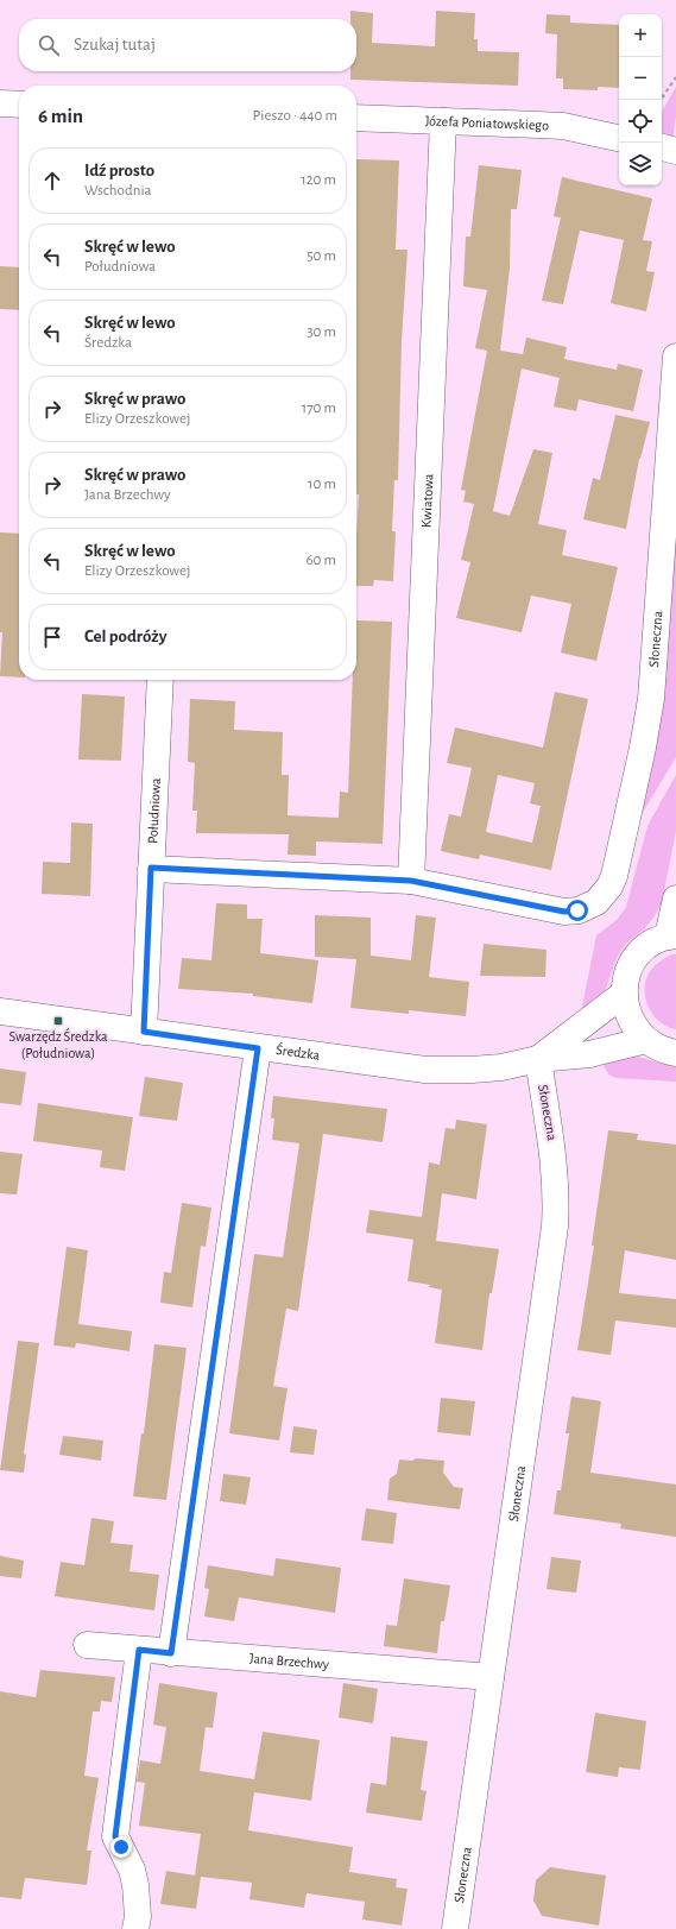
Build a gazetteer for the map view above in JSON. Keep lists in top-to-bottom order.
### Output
{
  "streets": {
    "street": [
      "Józefa Poniatowskiego",
      "Kwiatowa",
      "Słoneczna",
      "Południowa",
      "Średzka",
      "Jana Brzechwy"
    ]
  },
  "crossings": [
    ["Józefa Poniatowskiego", "Kwiatowa"],
    ["Kwiatowa", "Słoneczna"],
    ["Słoneczna", "Średzka"],
    ["Słoneczna", "Jana Brzechwy"],
    ["Południowa", "Średzka"]
  ],
  "places": {
    "transit": ["Swarzędz Średzka (Południowa)"]
  },
  "page": {
    "map_buttons": ["+", "−"],
    "search": "Szukaj tutaj",
    "heading": ["6 min", "Pieszo · 440 m"],
    "list": [
      ["Idź prosto", "Wschodnia", "120 m"],
      ["Skręć w lewo", "Południowa", "50 m"],
      ["Skręć w lewo", "Średzka", "30 m"],
      ["Skręć w prawo", "Elizy Orzeszkowej", "170 m"],
      ["Skręć w prawo", "Jana Brzechwy", "10 m"],
      ["Skręć w lewo", "Elizy Orzeszkowej", "60 m"],
      "Cel podróży"
    ]
  }
}
